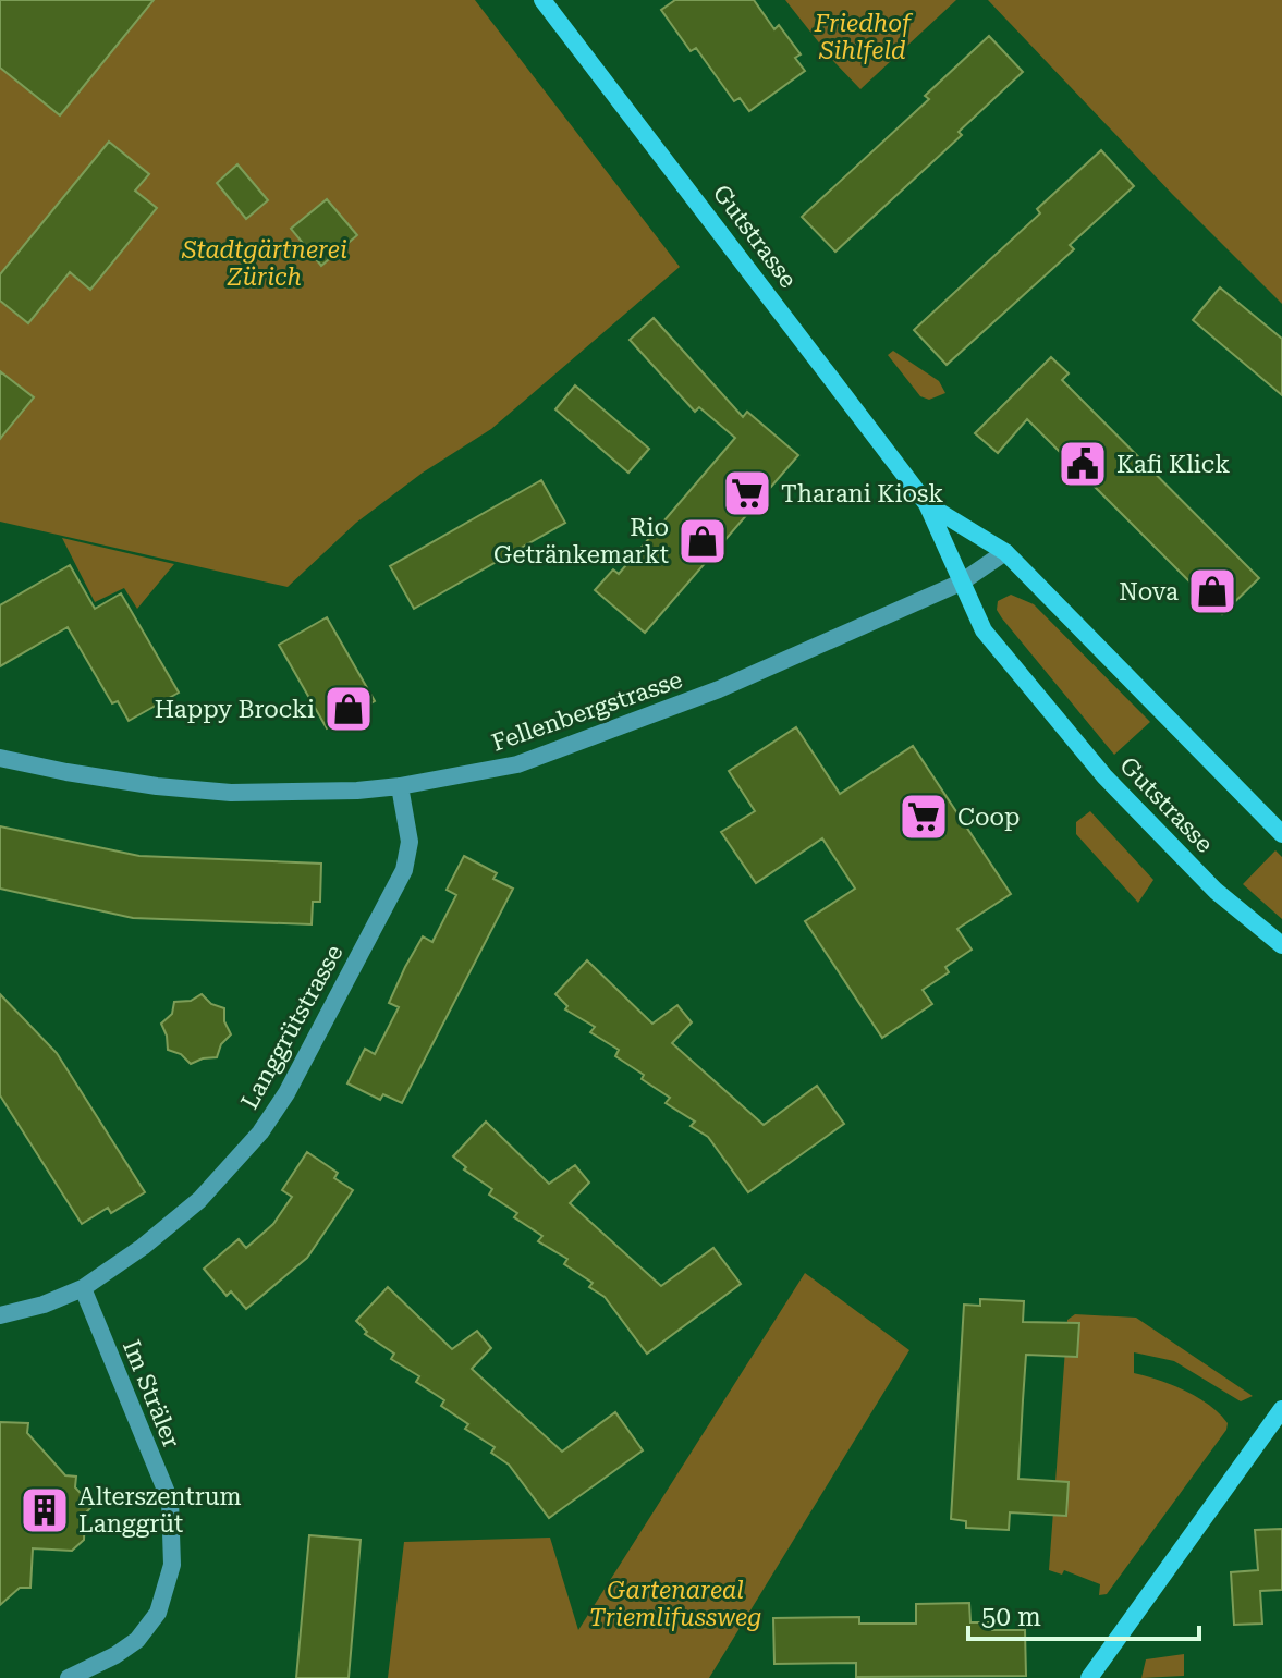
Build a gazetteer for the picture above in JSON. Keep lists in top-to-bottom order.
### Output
{
  "streets": {
    "main road": ["Gutstrasse"],
    "street": ["Fellenbergstrasse", "Langgrütstrasse", "Im Sträler"]
  },
  "crossings": [
    ["Gutstrasse", "Fellenbergstrasse"],
    ["Fellenbergstrasse", "Langgrütstrasse"],
    ["Langgrütstrasse", "Im Sträler"]
  ],
  "parks": ["Friedhof Sihlfeld", "Stadtgärtnerei Zürich", "Gartenareal Triemlifussweg"],
  "places": {
    "public building": ["Kafi Klick"],
    "supermarket": ["Tharani Kiosk", "Coop"],
    "shop": ["Rio Getränkemarkt", "Nova", "Happy Brocki"],
    "building": ["Alterszentrum Langgrüt"]
  },
  "scale_bar": "50 m"
}
